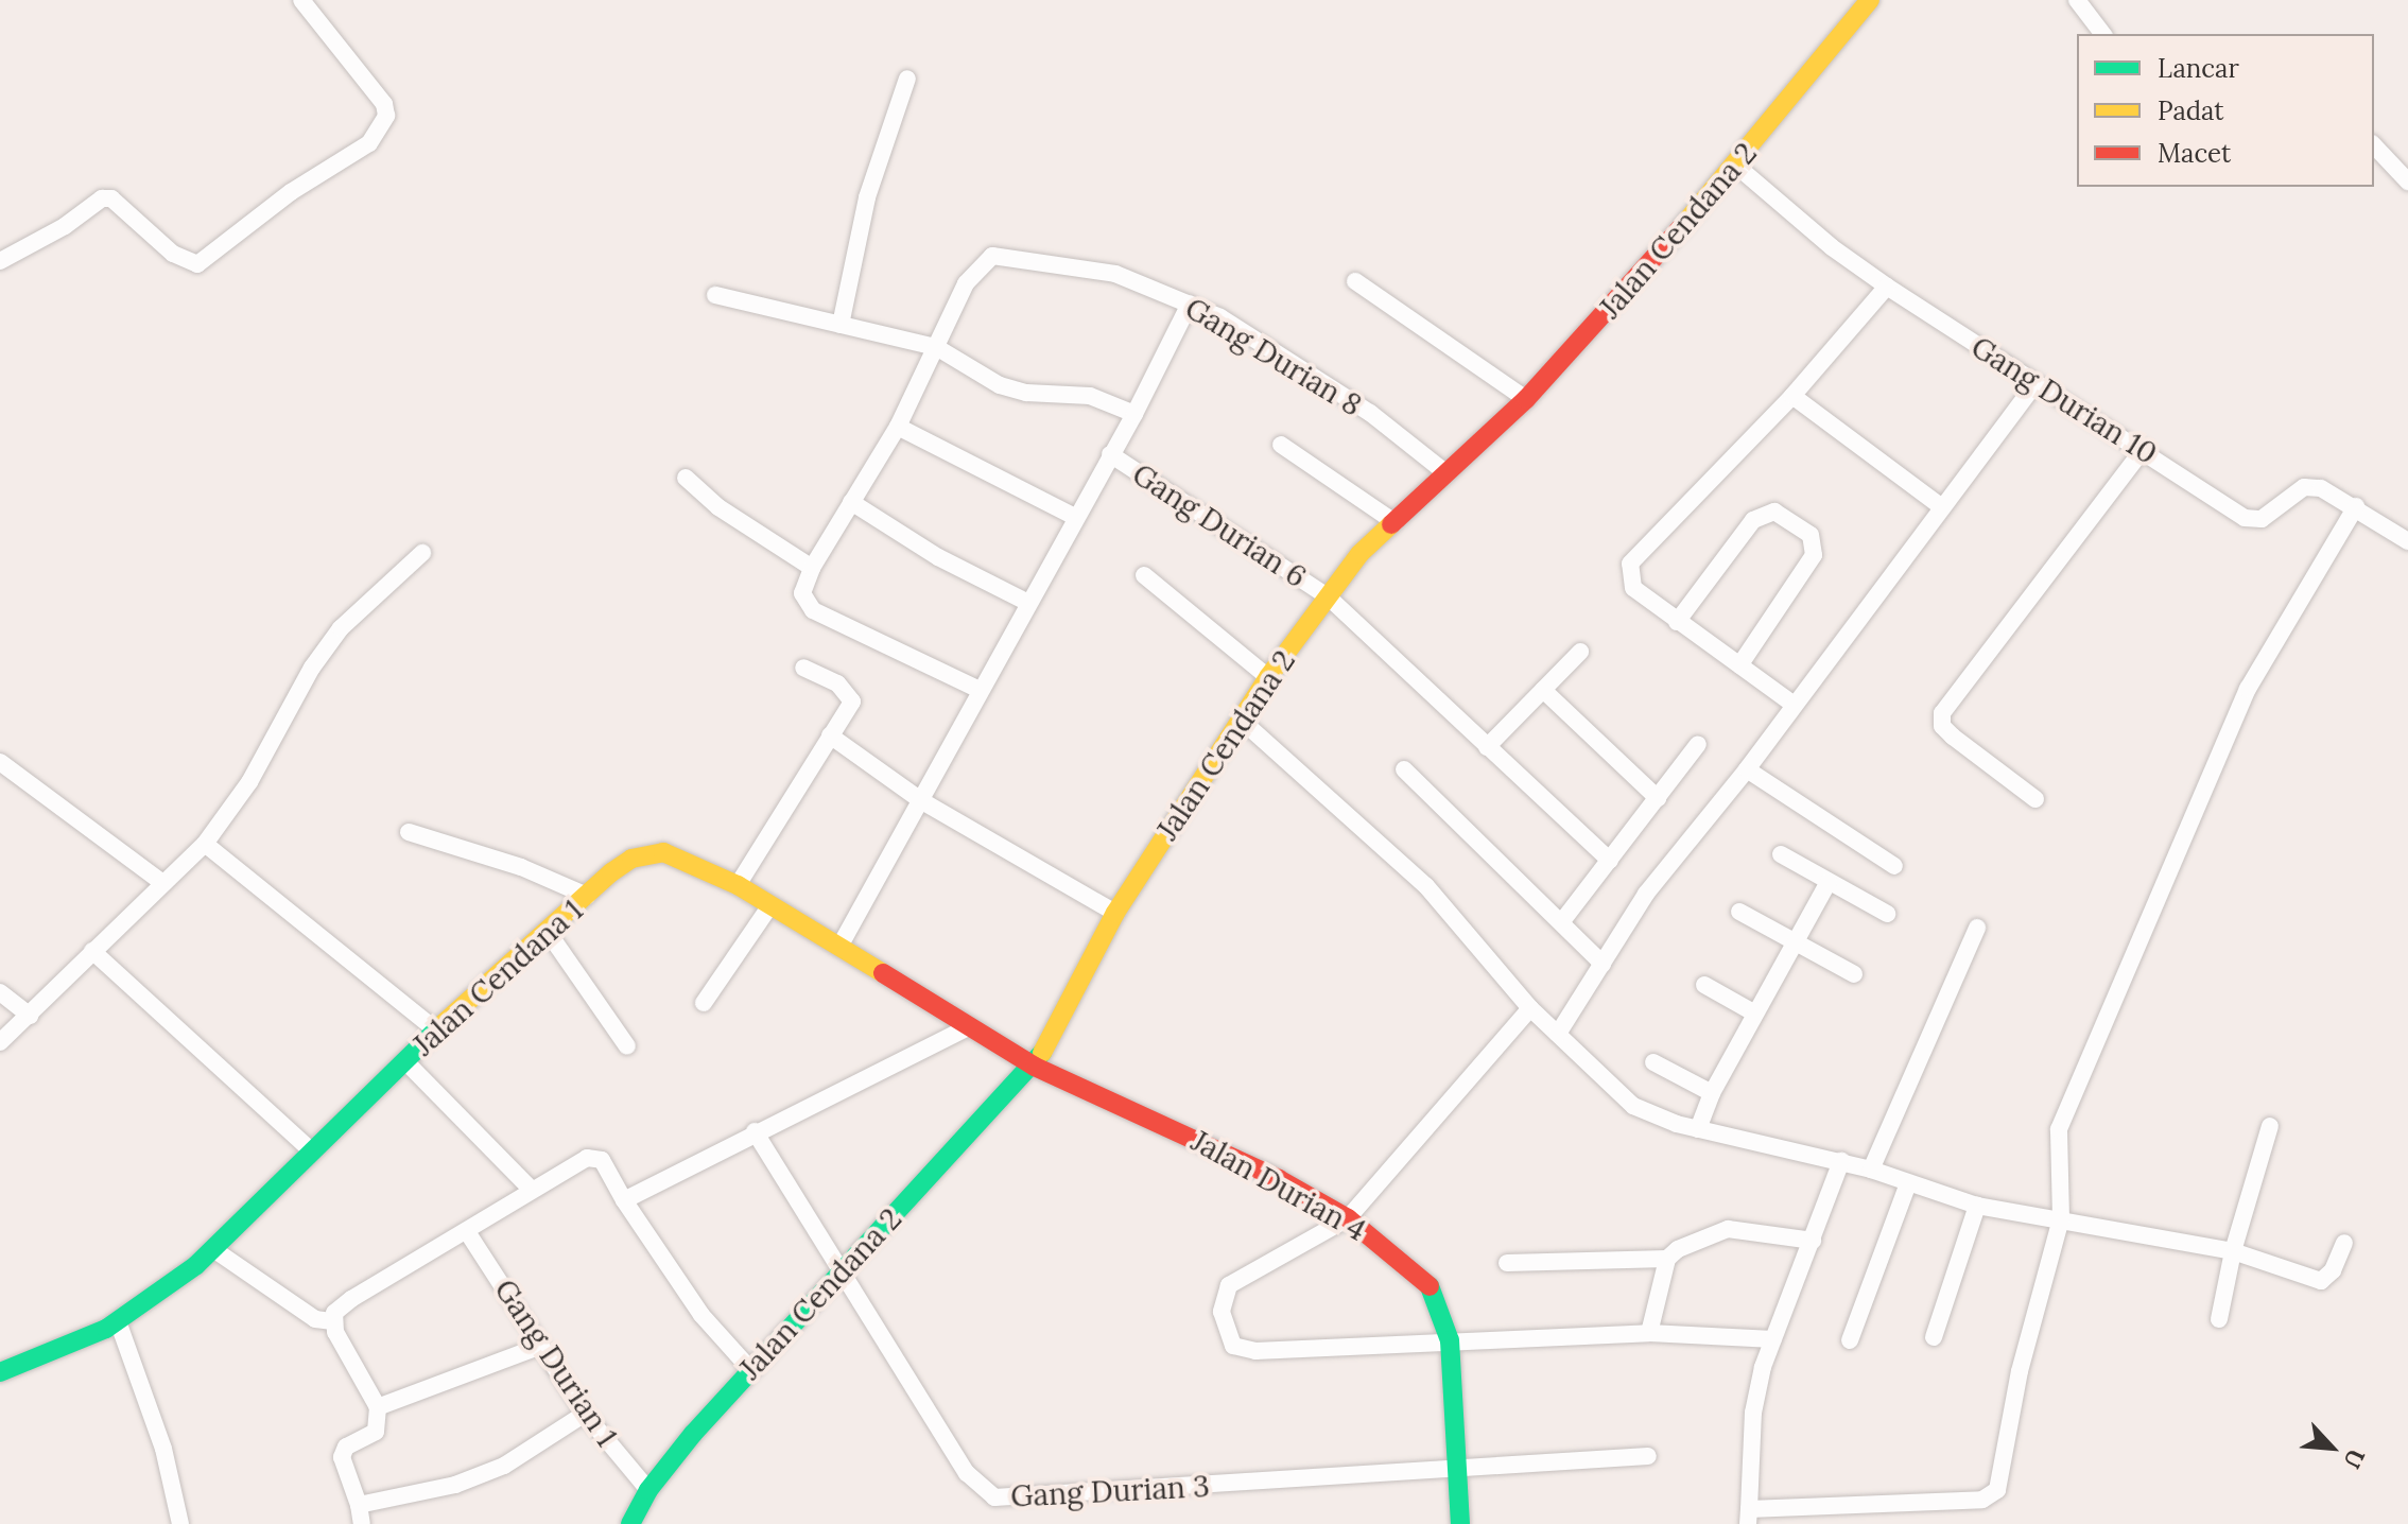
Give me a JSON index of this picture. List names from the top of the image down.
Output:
{
  "streets": {
    "street": [
      "Jalan Cendana 2",
      "Gang Durian 8",
      "Gang Durian 10",
      "Gang Durian 6",
      "Jalan Cendana 1",
      "Jalan Durian 4",
      "Gang Durian 1",
      "Gang Durian 3"
    ]
  },
  "crossings": [
    ["Jalan Cendana 2", "Gang Durian 8"],
    ["Jalan Cendana 2", "Gang Durian 10"],
    ["Jalan Cendana 2", "Gang Durian 6"],
    ["Jalan Cendana 2", "Jalan Cendana 1"],
    ["Jalan Cendana 2", "Jalan Durian 4"],
    ["Jalan Cendana 2", "Gang Durian 1"],
    ["Jalan Cendana 2", "Gang Durian 3"],
    ["Jalan Cendana 1", "Jalan Durian 4"],
    ["Jalan Durian 4", "Gang Durian 3"]
  ],
  "legend": ["Lancar", "Padat", "Macet"],
  "north": "bottom right"
}
